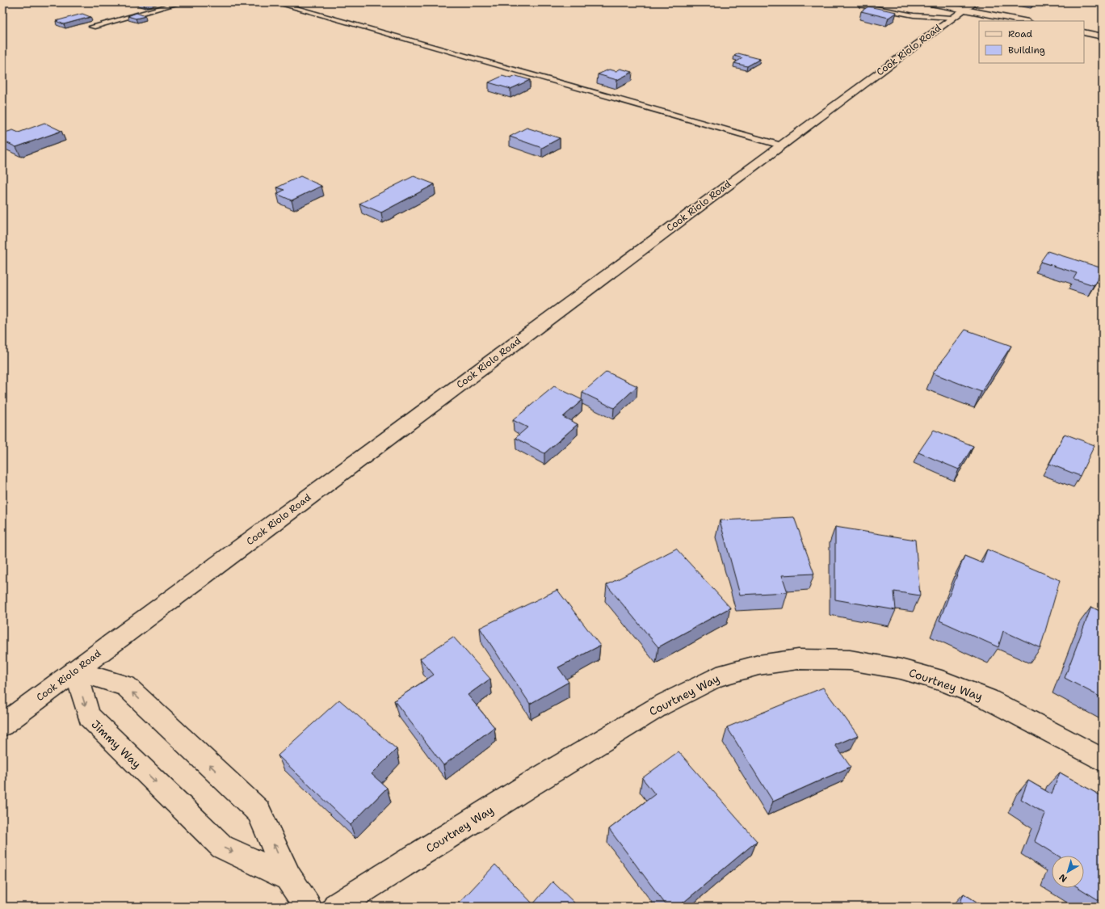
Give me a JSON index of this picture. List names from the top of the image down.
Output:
{
  "streets": {
    "street": ["Cook Riolo Road", "Courtney Way", "Jimmy Way"]
  },
  "crossings": [
    ["Cook Riolo Road", "Jimmy Way"]
  ],
  "legend": ["Road", "Building"],
  "north": "bottom left"
}
